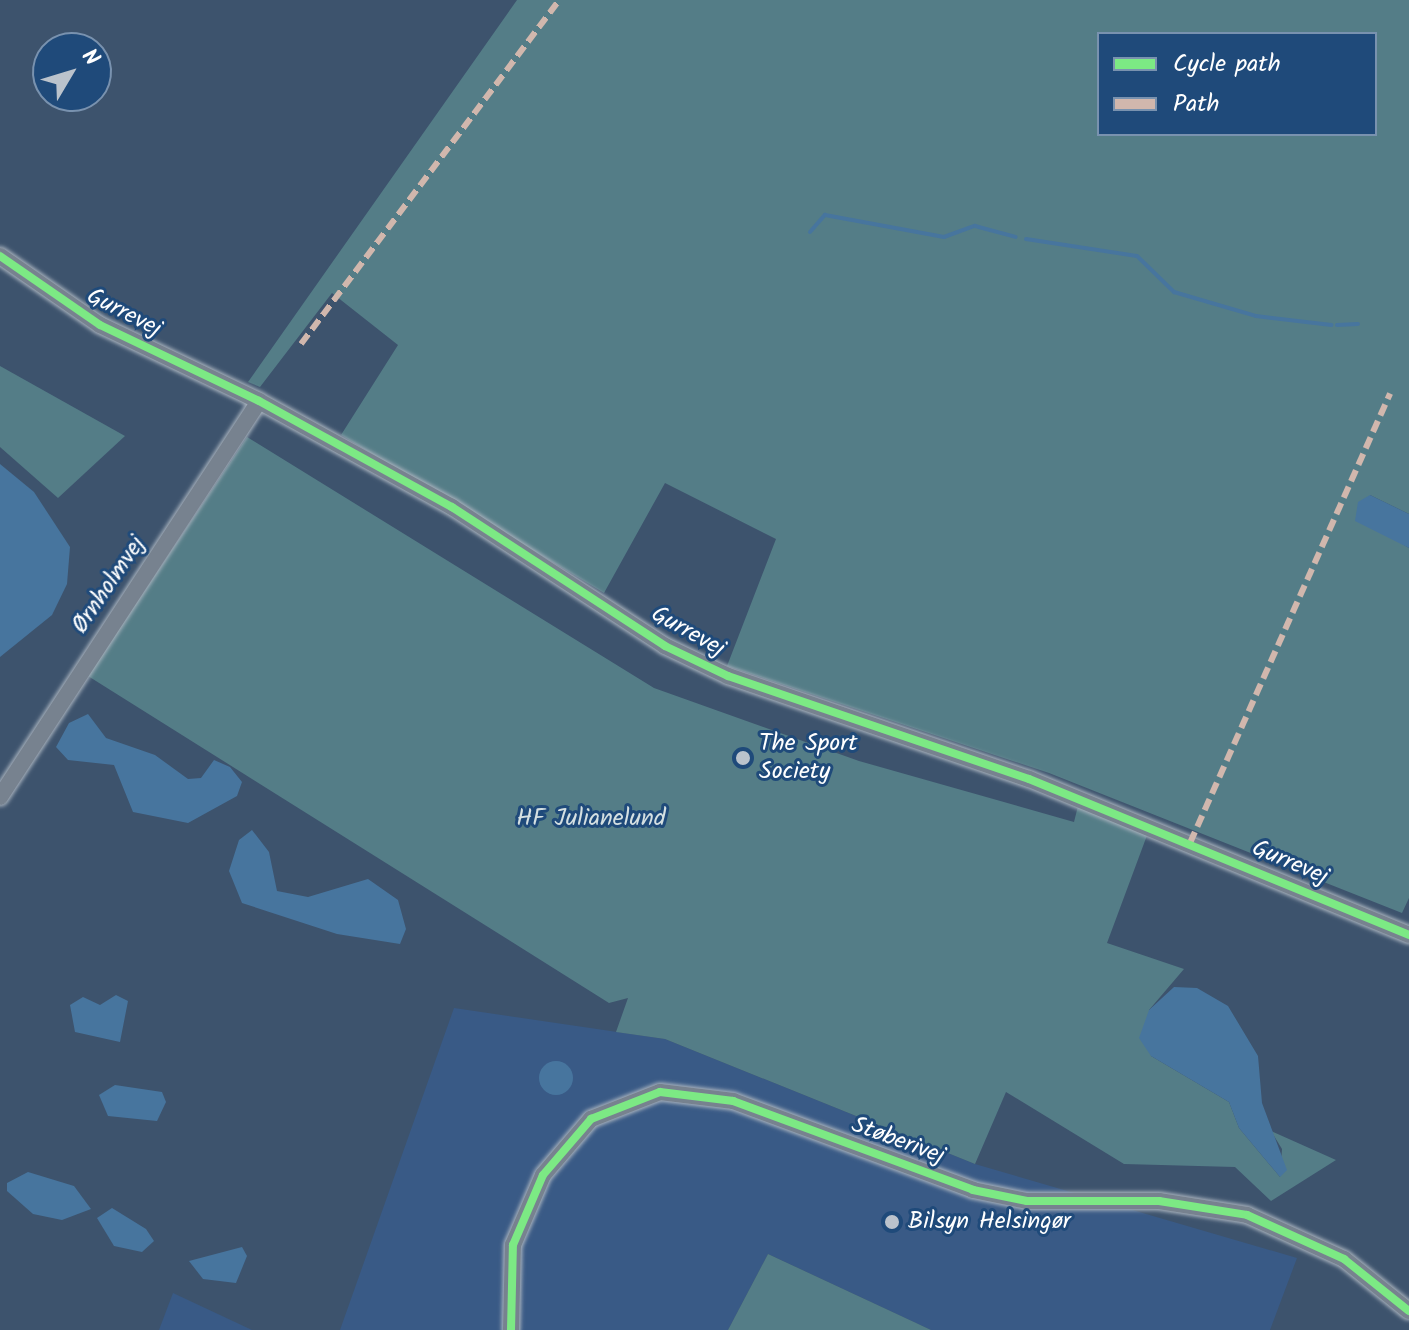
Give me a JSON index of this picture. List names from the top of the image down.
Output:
{
  "streets": {
    "street": ["Gurrevej", "Ørnholmvej", "Støberivej"]
  },
  "crossings": [
    ["Gurrevej", "Ørnholmvej"]
  ],
  "parks": ["HF Julianelund"],
  "places": ["The Sport Society", "Bilsyn Helsingør"],
  "legend": ["Cycle path", "Path"],
  "north": "top right"
}
